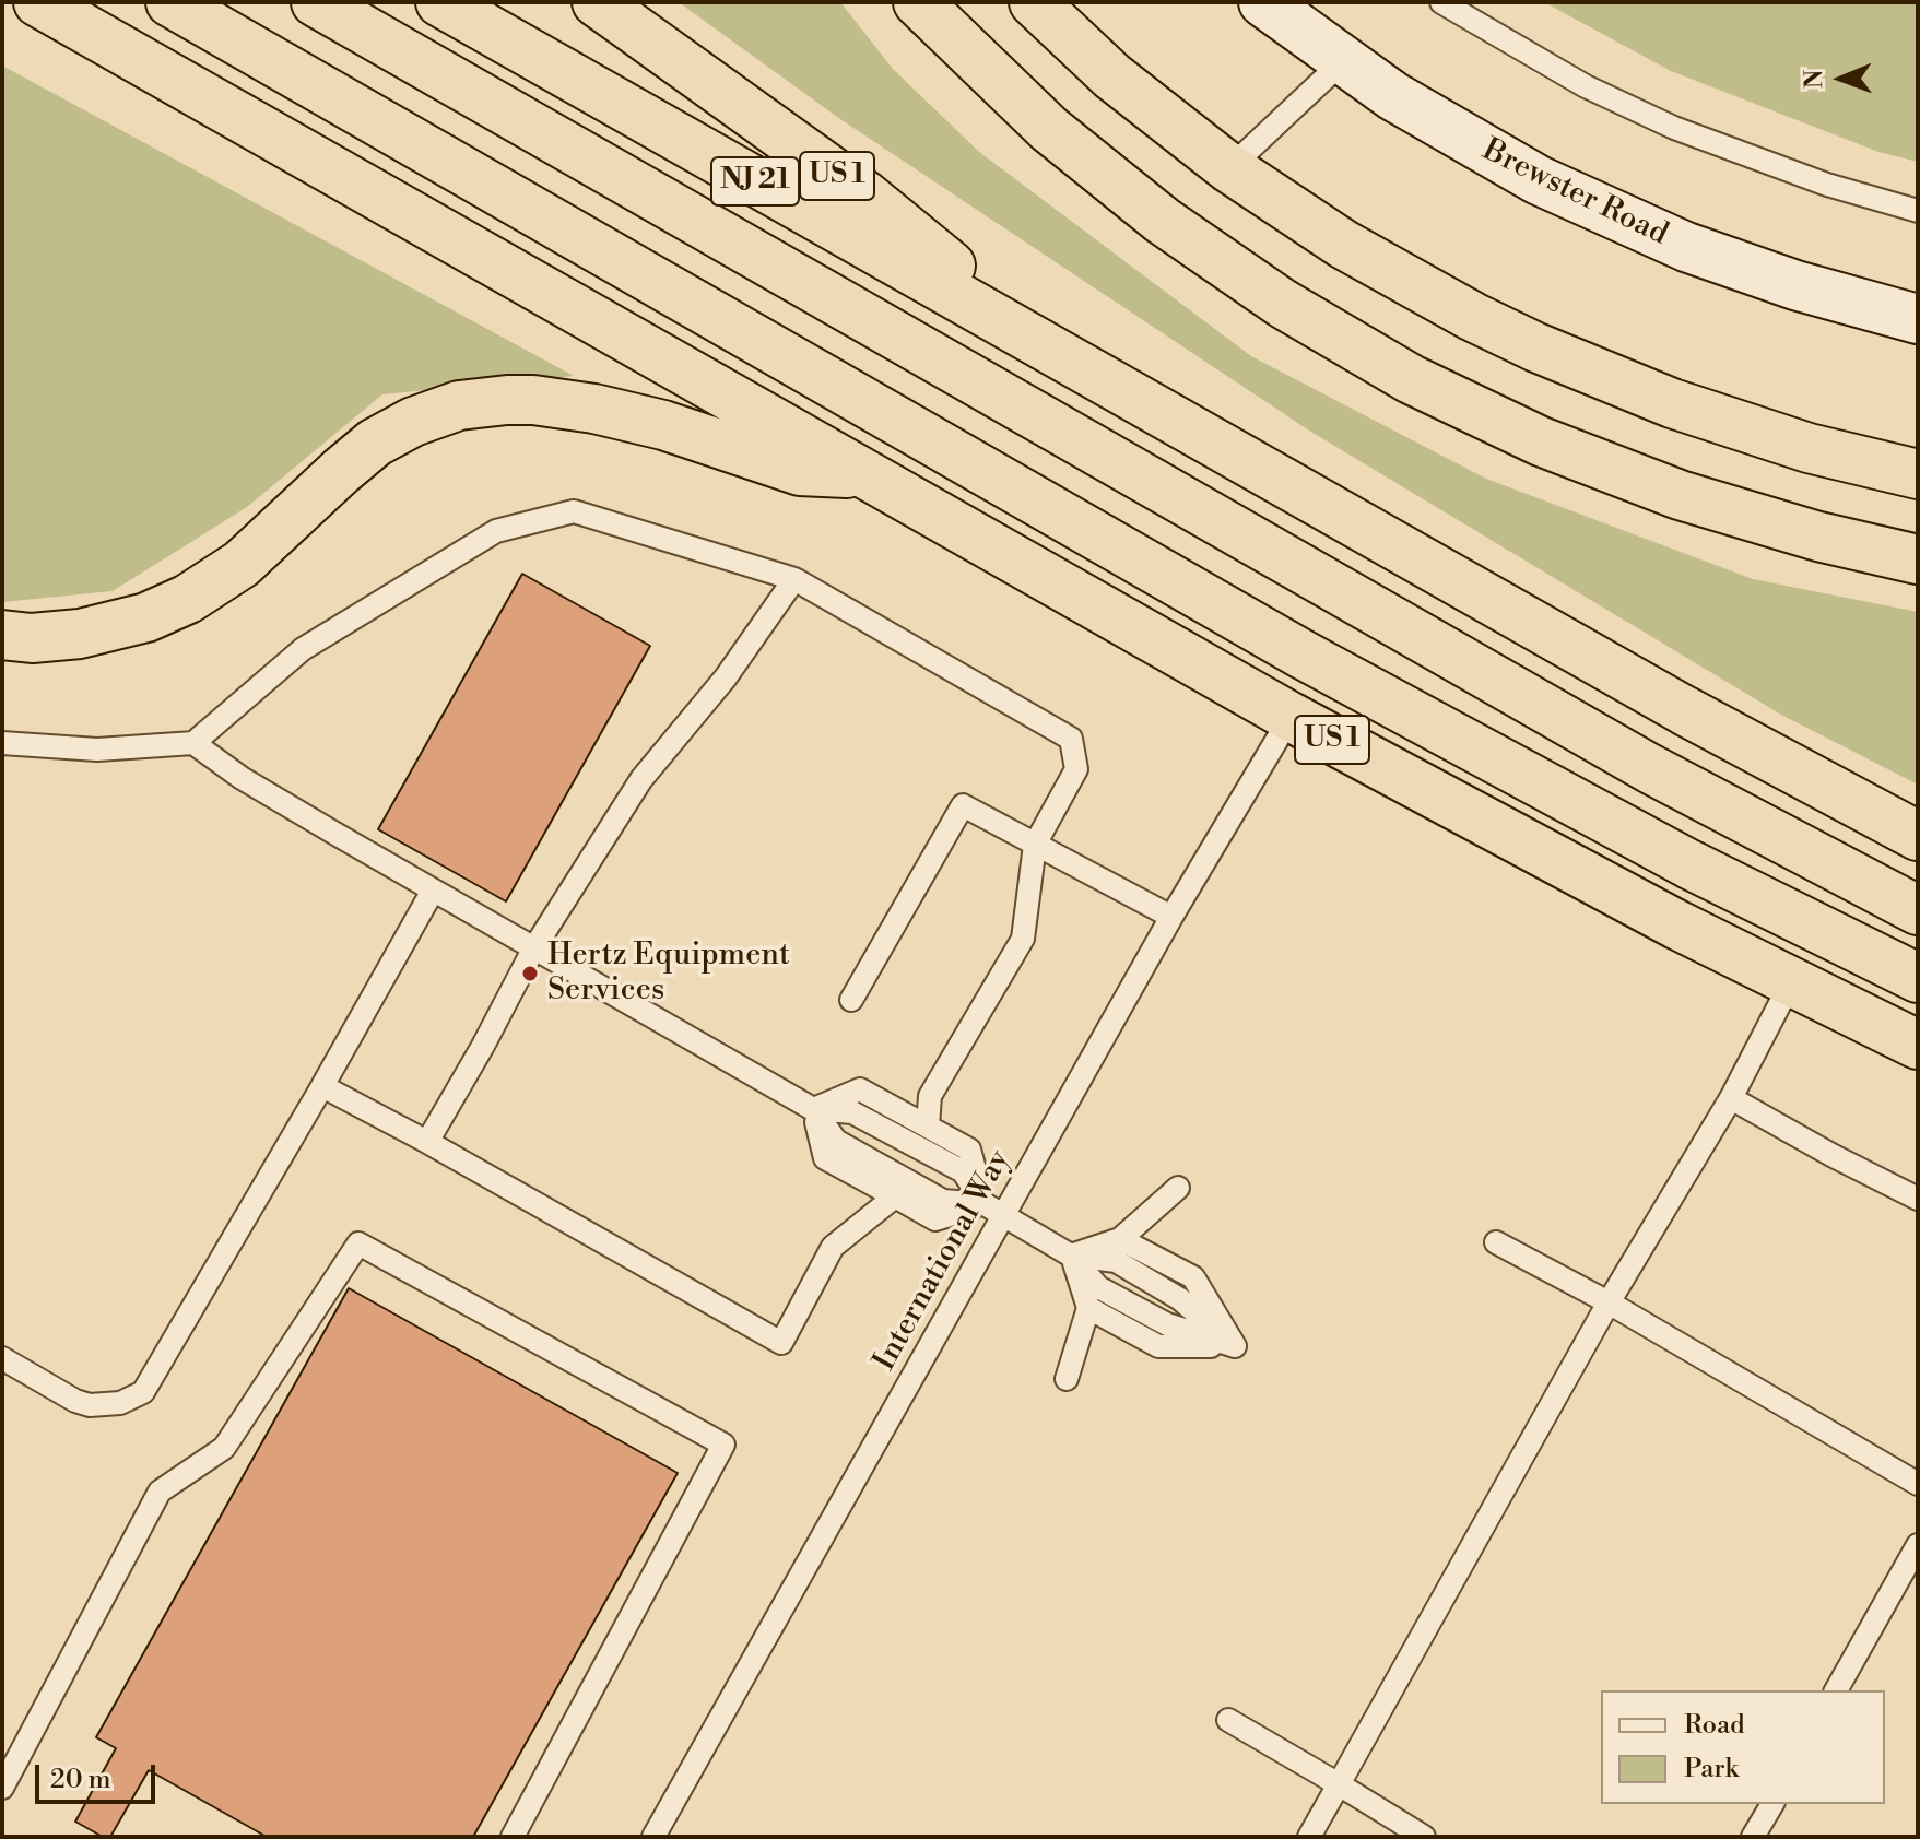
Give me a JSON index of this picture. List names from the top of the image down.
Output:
{
  "streets": {
    "highway": ["US 1", "NJ 21"],
    "street": ["Brewster Road"],
    "lane": ["International Way"]
  },
  "crossings": [
    ["US 1", "NJ 21"],
    ["US 1", "International Way"]
  ],
  "places": ["Hertz Equipment Services"],
  "legend": ["Road", "Park"],
  "scale_bar": "20 m",
  "north": "left"
}
